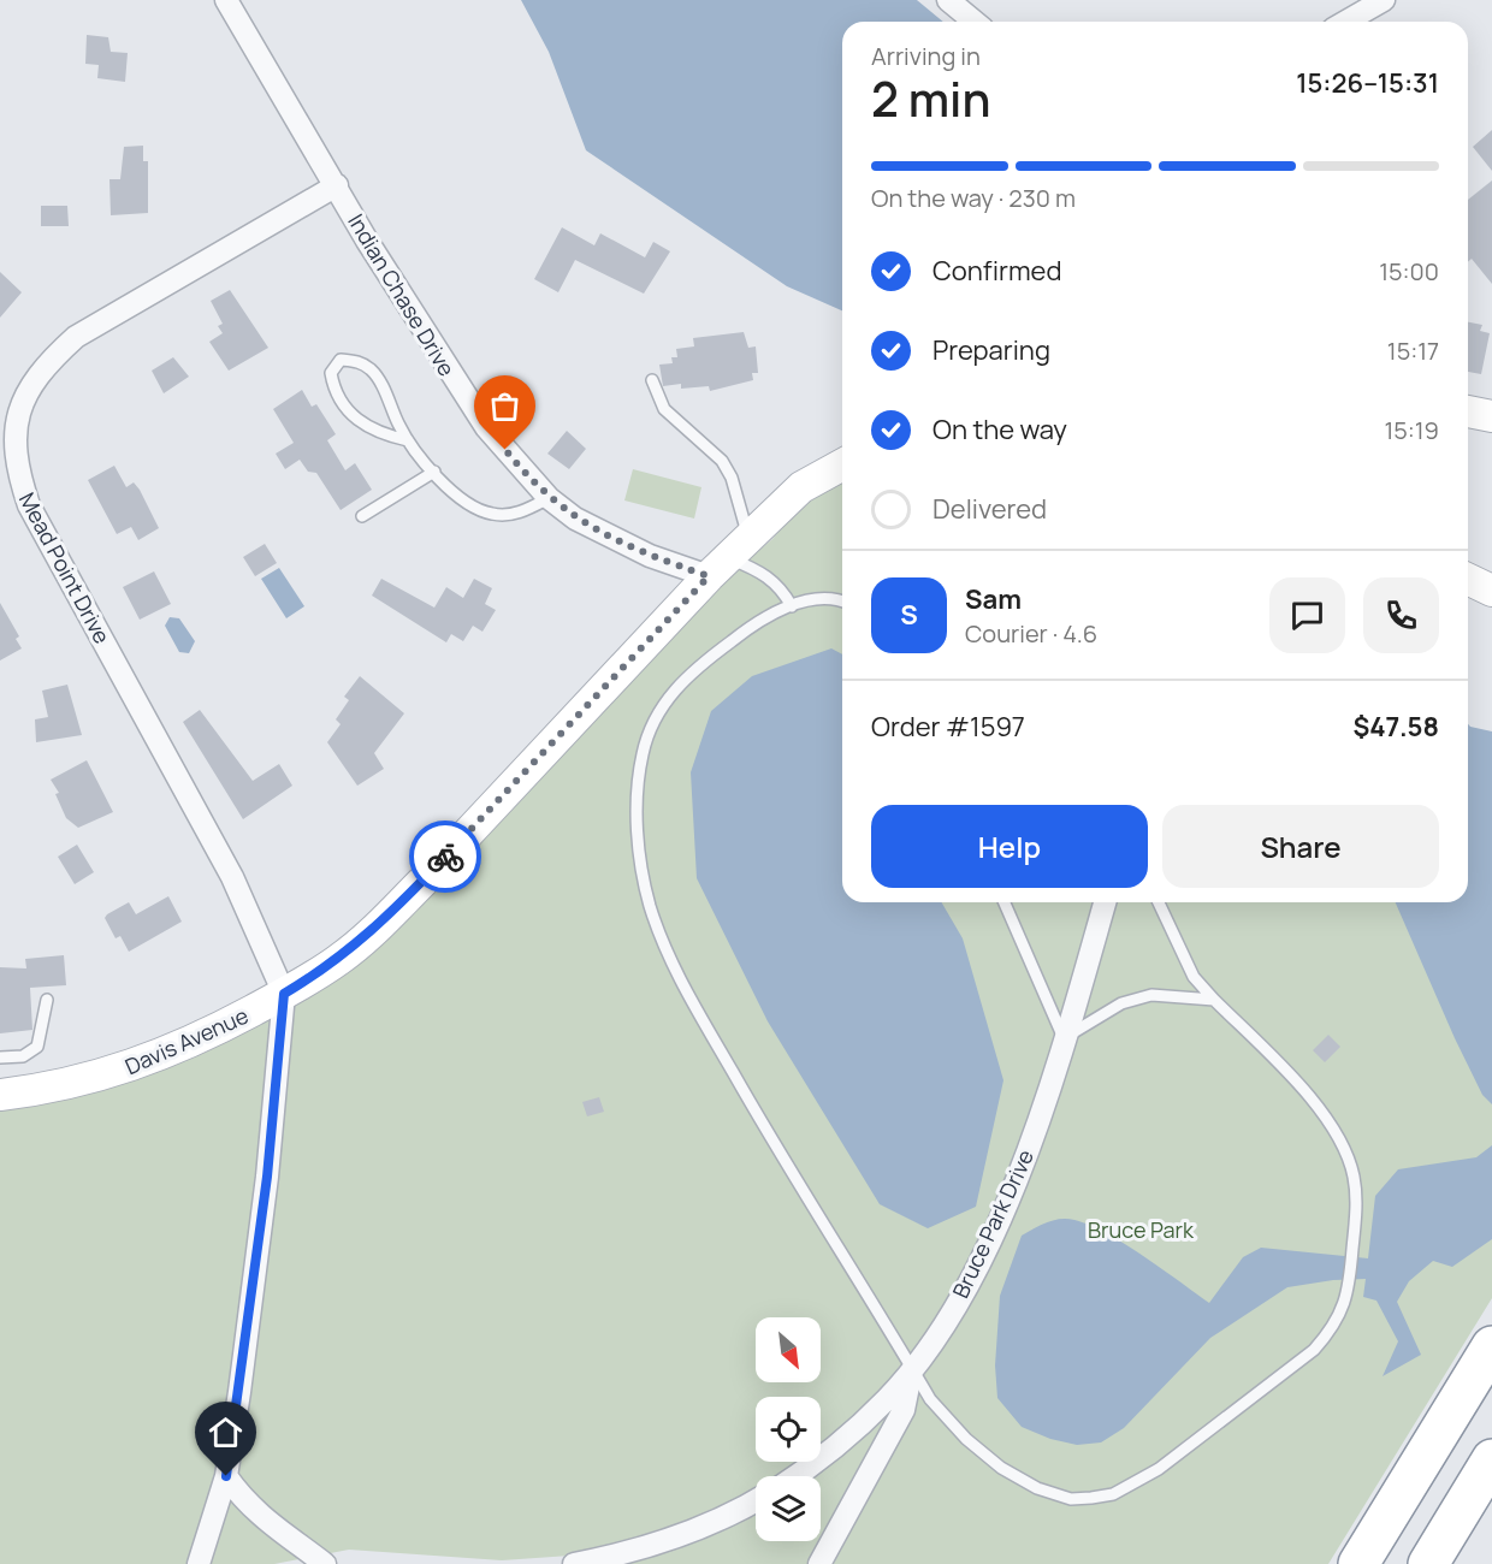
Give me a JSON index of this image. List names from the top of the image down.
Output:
{
  "streets": {
    "main road": ["Davis Avenue"],
    "street": ["Indian Chase Drive", "Mead Point Drive", "Bruce Park Drive"]
  },
  "crossings": [
    ["Indian Chase Drive", "Mead Point Drive"],
    ["Indian Chase Drive", "Davis Avenue"],
    ["Mead Point Drive", "Davis Avenue"]
  ],
  "parks": ["Bruce Park"],
  "north": "bottom right",
  "page": {
    "heading": ["2 min", "Arriving in", "15:26–15:31"],
    "panel": [
      "Sam",
      "Courier · 4.6",
      "Order #1597",
      "$47.58"
    ],
    "bar": "On the way · 230 m",
    "list": [
      ["Confirmed", "15:00"],
      ["Preparing", "15:17"],
      ["On the way", "15:19"],
      "Delivered"
    ],
    "round": "S",
    "buttons": ["Help", "Share"]
  }
}
